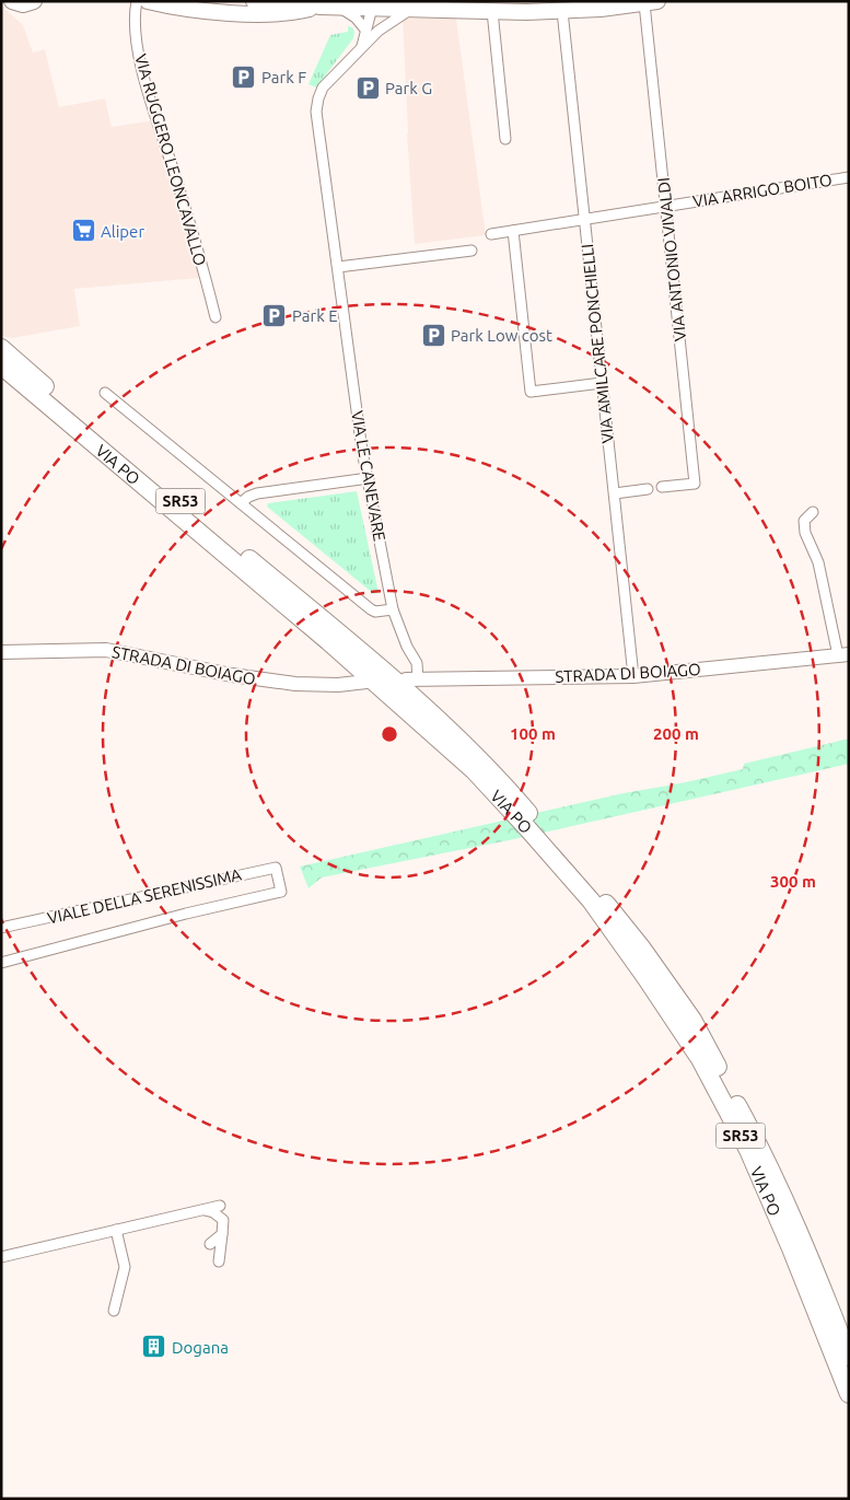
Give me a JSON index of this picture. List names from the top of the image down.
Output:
{
  "streets": {
    "highway": ["VIA PO", "SR53"],
    "street": [
      "VIA RUGGERO LEONCAVALLO",
      "VIA ARRIGO BOITO",
      "VIA ANTONIO VIVALDI",
      "VIA AMILCARE PONCHIELLI",
      "VIA LE CANEVARE",
      "STRADA DI BOIAGO",
      "VIALE DELLA SERENISSIMA"
    ]
  },
  "crossings": [
    ["VIA ARRIGO BOITO", "VIA ANTONIO VIVALDI"],
    ["VIA ARRIGO BOITO", "VIA AMILCARE PONCHIELLI"],
    ["VIA AMILCARE PONCHIELLI", "STRADA DI BOIAGO"],
    ["VIA LE CANEVARE", "STRADA DI BOIAGO"]
  ],
  "places": {
    "parking": [
      "Park F",
      "Park G",
      "Park E",
      "Park Low cost"
    ],
    "supermarket": ["Aliper"],
    "building": ["Dogana"]
  },
  "rings": ["100 m", "200 m", "300 m"]
}
